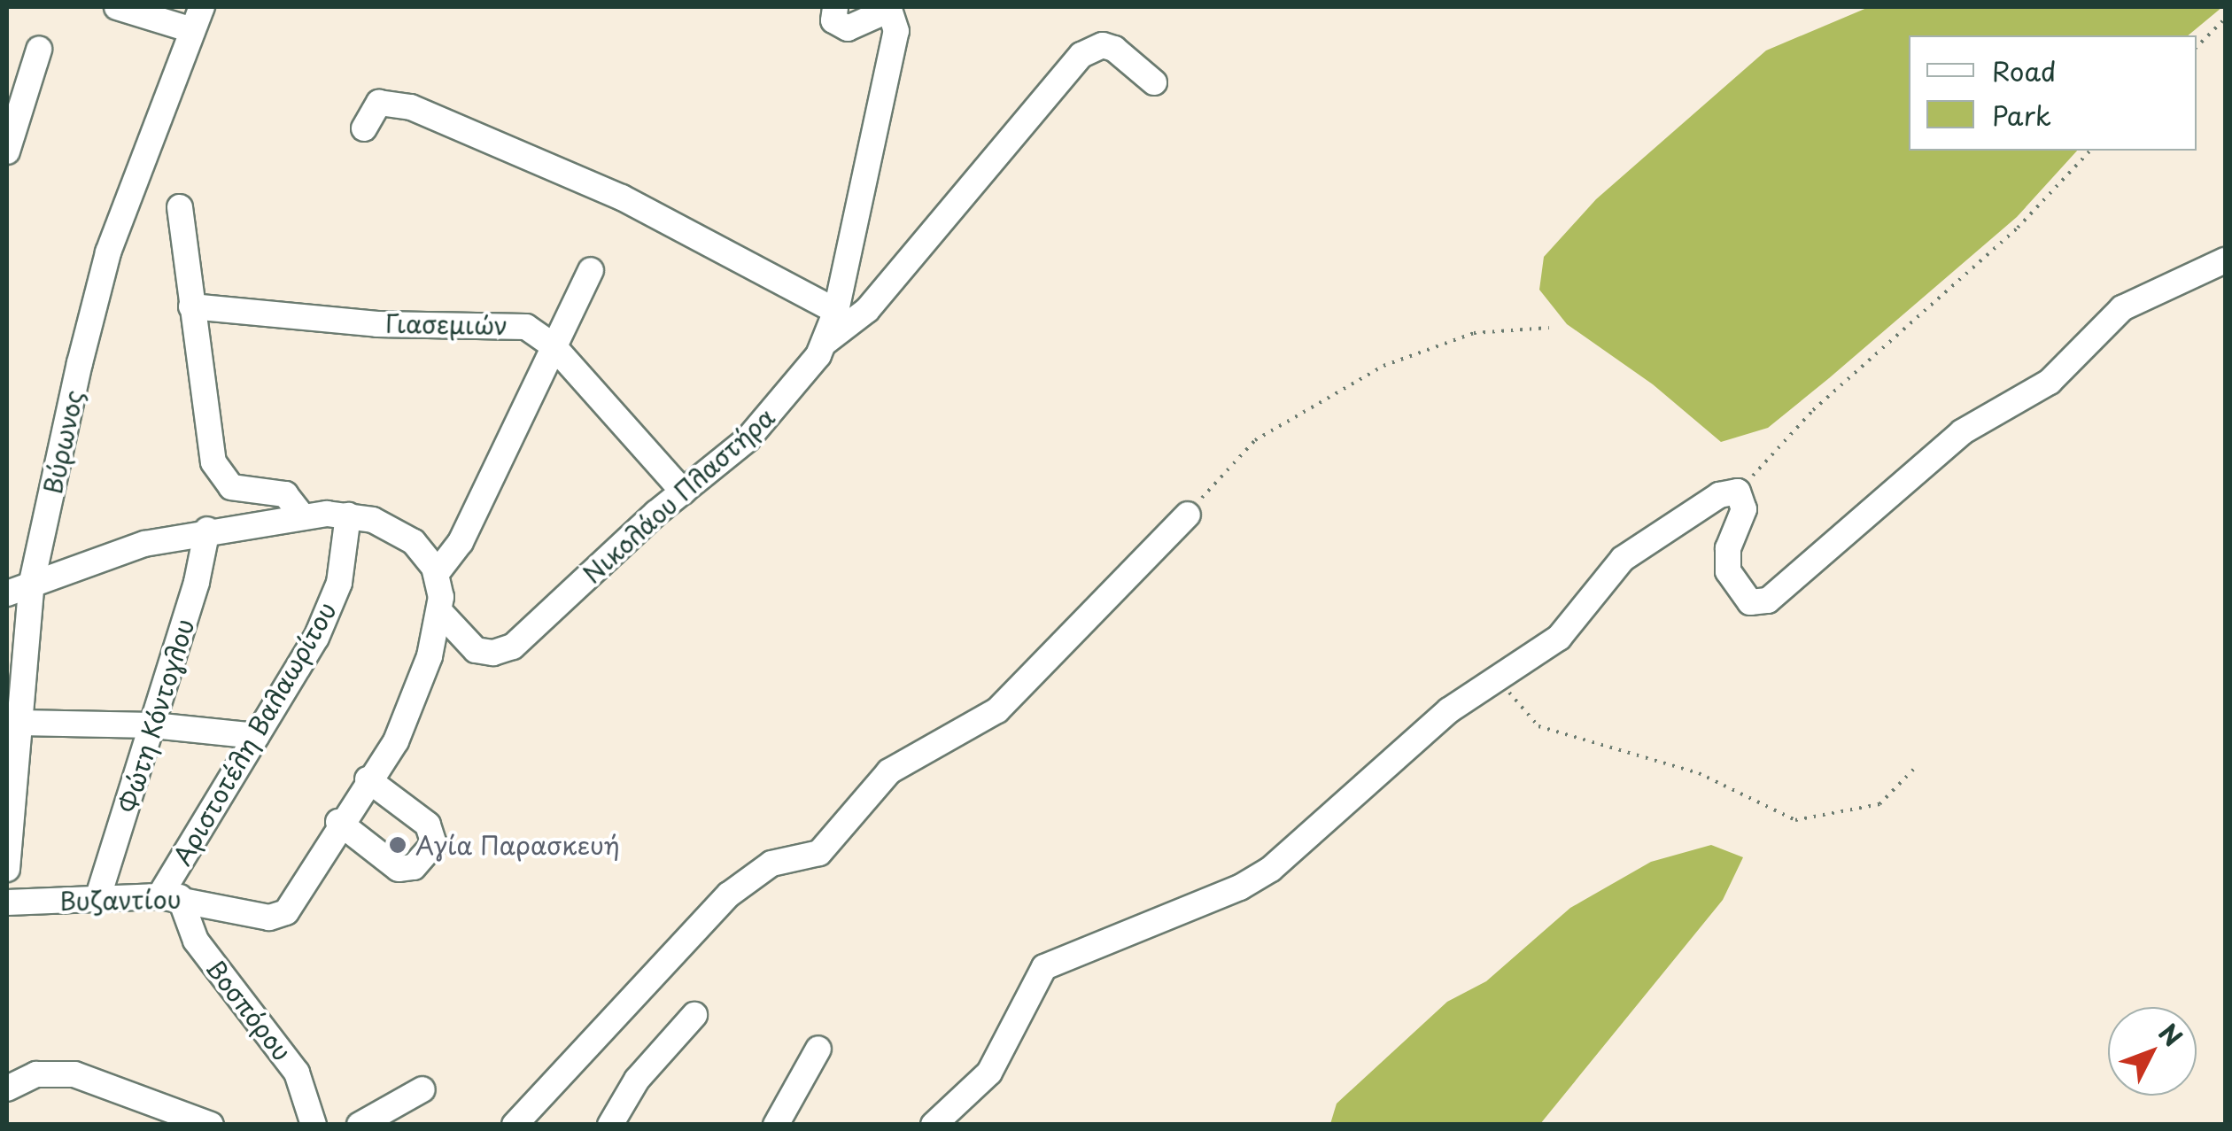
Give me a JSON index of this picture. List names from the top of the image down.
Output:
{
  "streets": {
    "street": [
      "Γιασεμιών",
      "Βύρωνος",
      "Νικολάου Πλαστήρα",
      "Φώτη Κόντογλου",
      "Αριστοτέλη Βαλαωρίτου",
      "Βυζαντίου",
      "Βοσπόρου"
    ]
  },
  "crossings": [
    ["Γιασεμιών", "Νικολάου Πλαστήρα"],
    ["Φώτη Κόντογλου", "Βυζαντίου"],
    ["Αριστοτέλη Βαλαωρίτου", "Βυζαντίου"],
    ["Αριστοτέλη Βαλαωρίτου", "Βοσπόρου"],
    ["Βυζαντίου", "Βοσπόρου"]
  ],
  "places": ["Αγία Παρασκευή"],
  "legend": ["Road", "Park"],
  "north": "top right"
}
